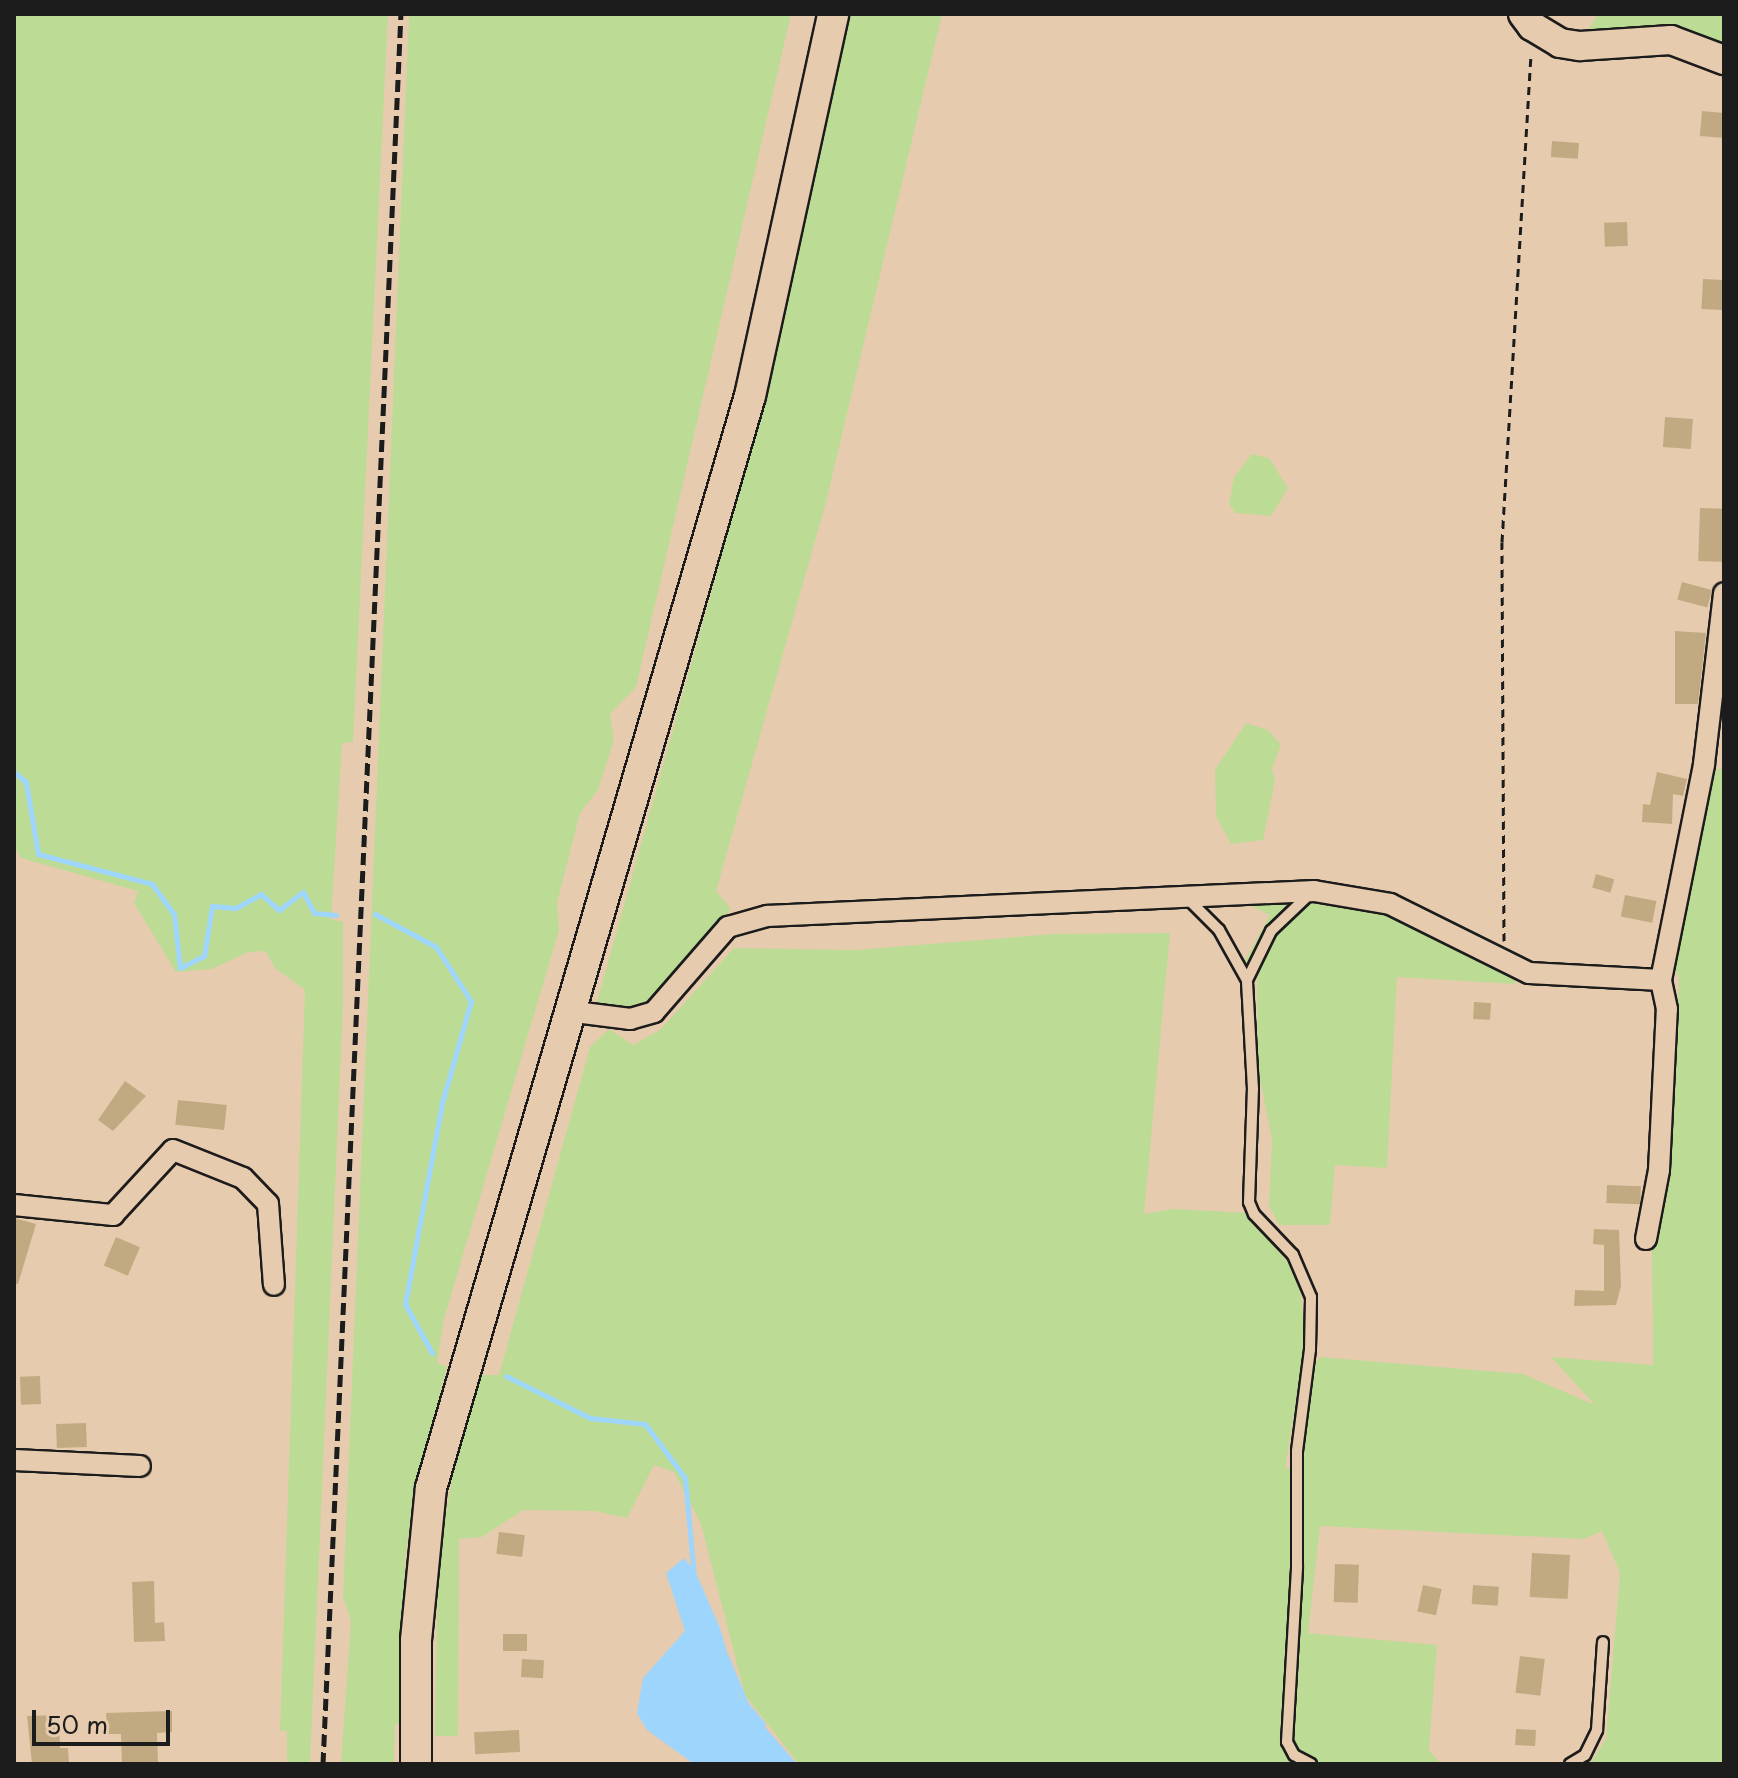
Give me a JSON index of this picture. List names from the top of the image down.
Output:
{
  "scale_bar": "50 m"
}
